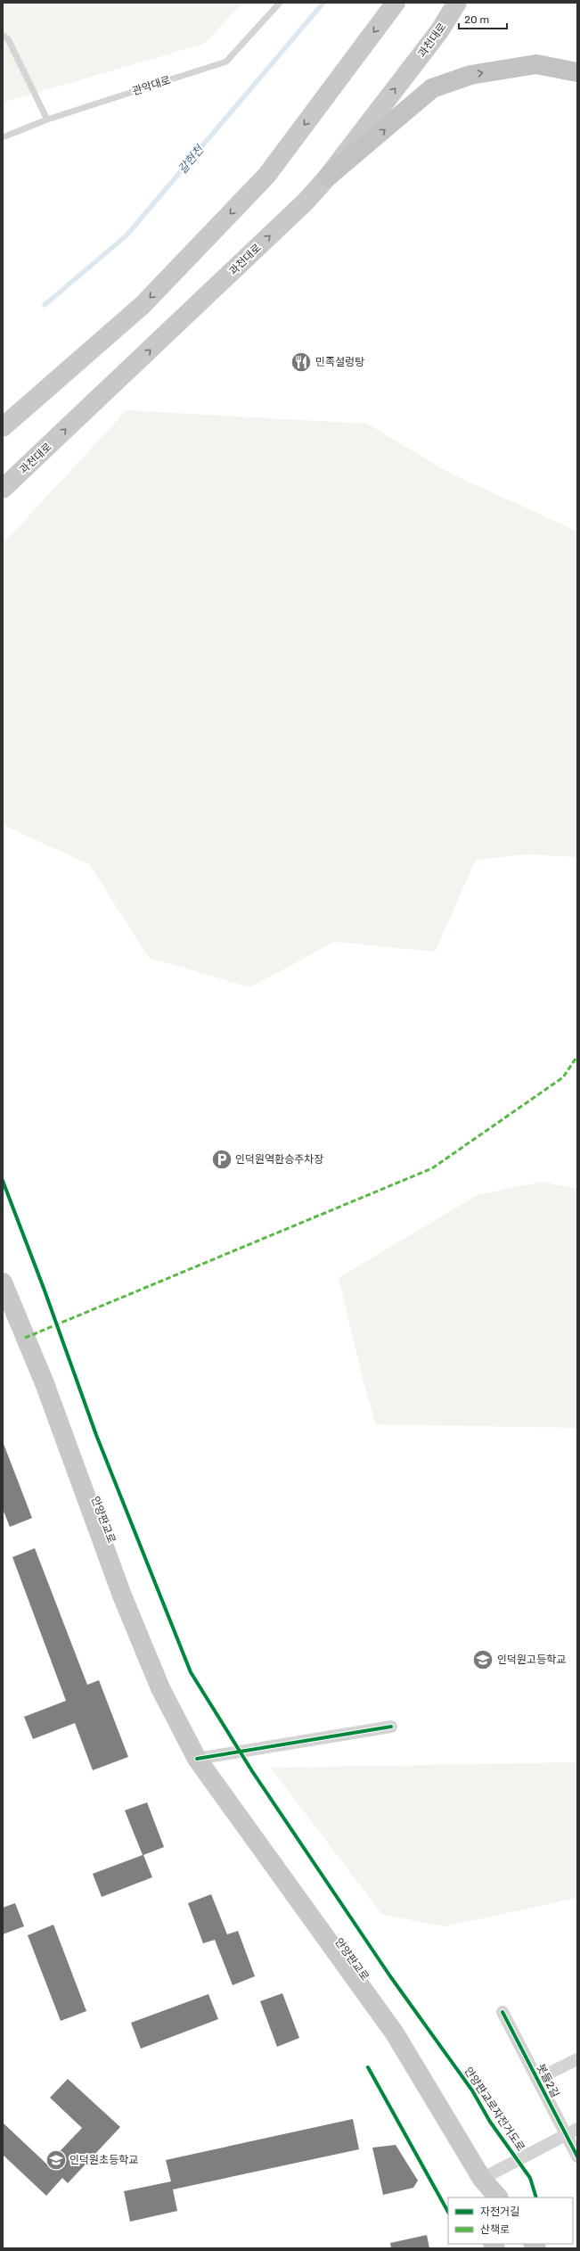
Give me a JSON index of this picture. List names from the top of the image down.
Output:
{
  "streets": {
    "main road": ["과천대로", "안양판교로"],
    "street": ["봇들2길"],
    "lane": ["관악대로"],
    "cycle path": ["안양판교로자전거도로"]
  },
  "water": ["갈현천"],
  "places": {
    "restaurant": ["민족설렁탕"],
    "parking": ["인덕원역환승주차장"],
    "school or university": ["인덕원고등학교", "인덕원초등학교"]
  },
  "legend": ["자전거길", "산책로"],
  "scale_bar": "20 m"
}
